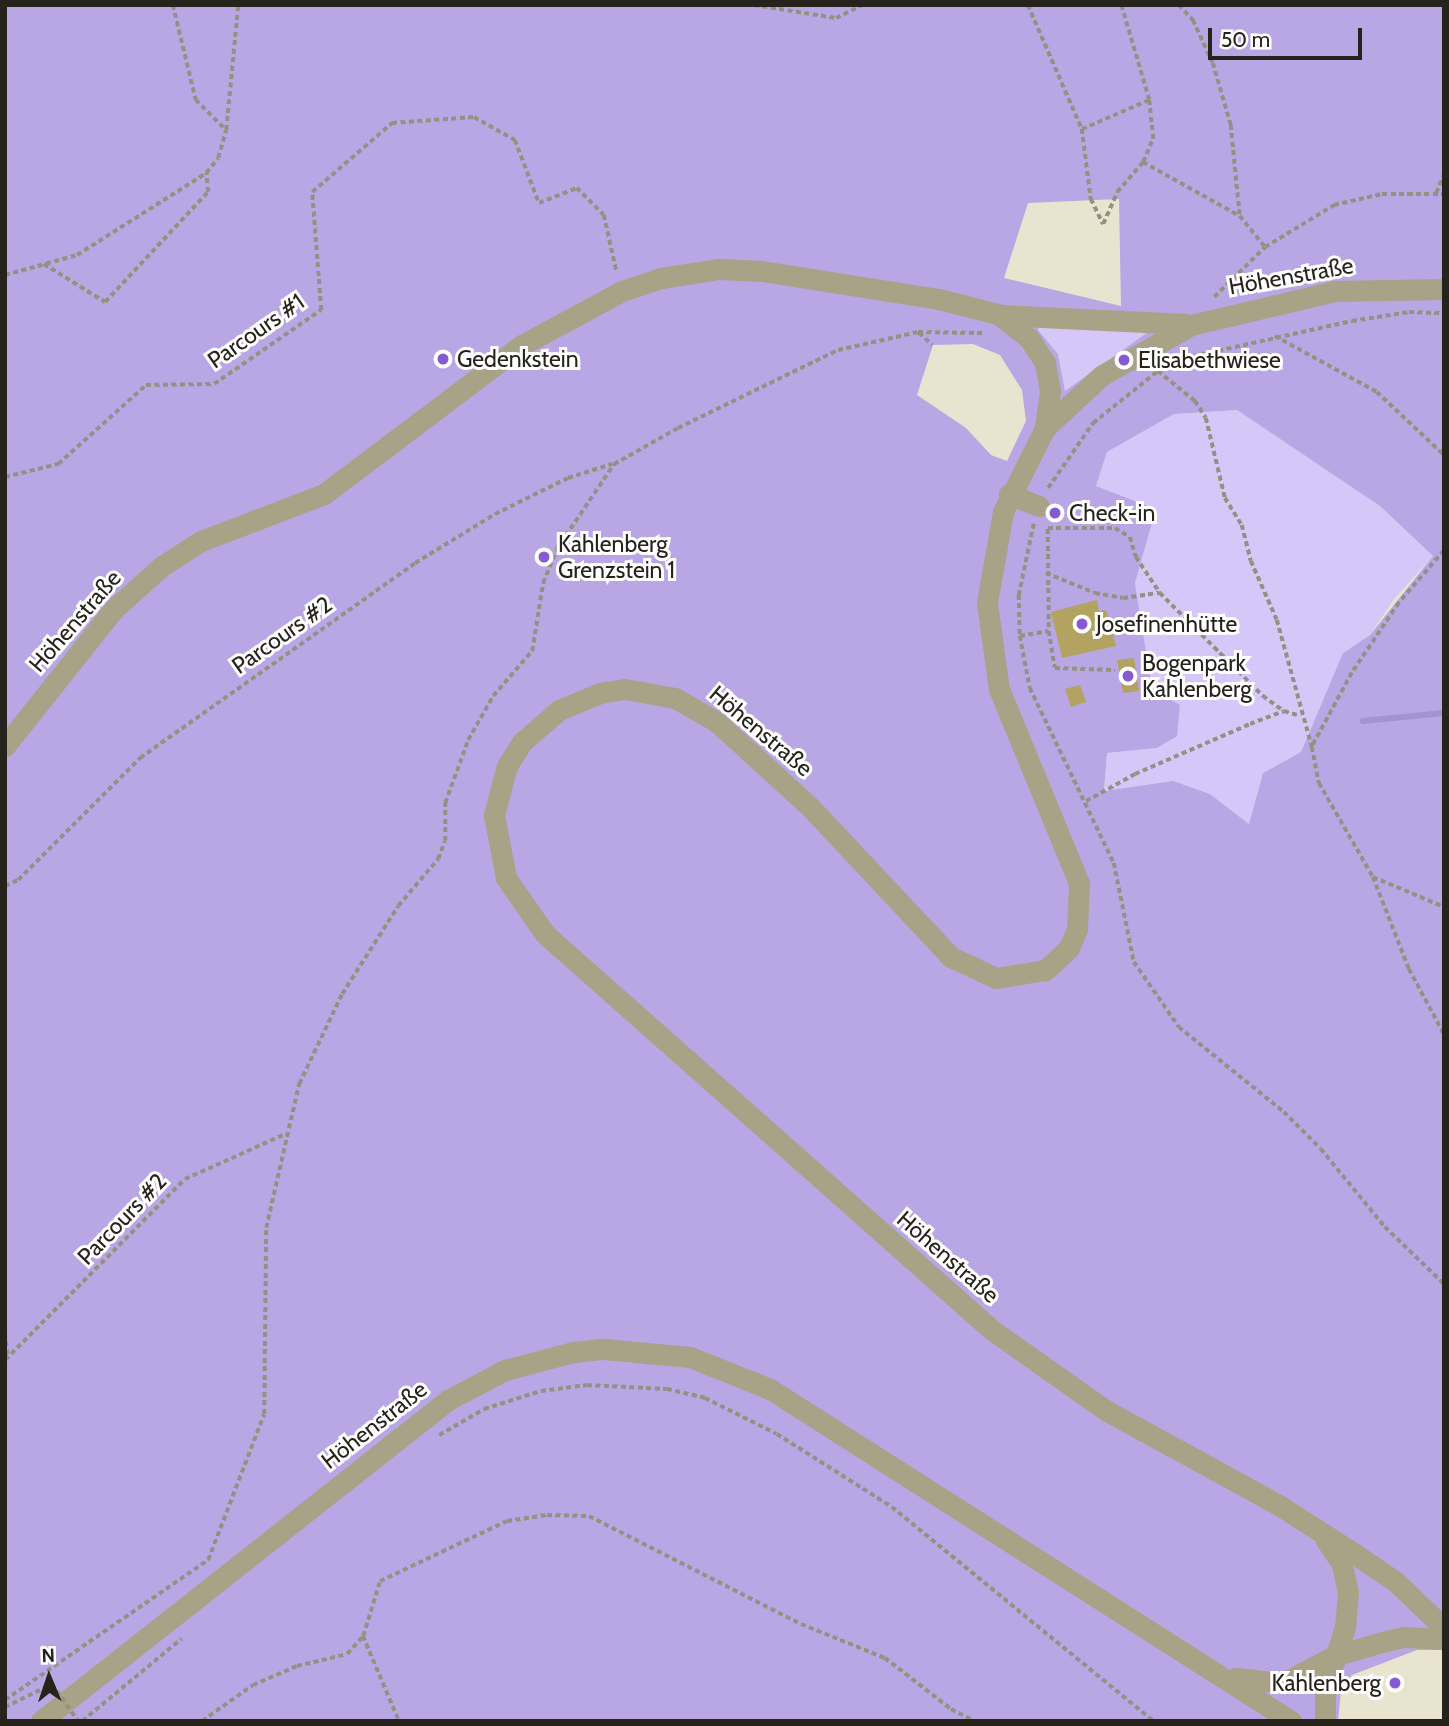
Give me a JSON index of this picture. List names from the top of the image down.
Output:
{
  "streets": {
    "street": ["Höhenstraße"],
    "path": ["Parcours #1", "Parcours #2"]
  },
  "crossings": [
    ["Höhenstraße", "Parcours #1"]
  ],
  "places": [
    "Gedenkstein",
    "Elisabethwiese",
    "Check-in",
    "Kahlenberg Grenzstein 1",
    "Josefinenhütte",
    "Bogenpark Kahlenberg",
    "Kahlenberg"
  ],
  "scale_bar": "50 m",
  "north": "top"
}
